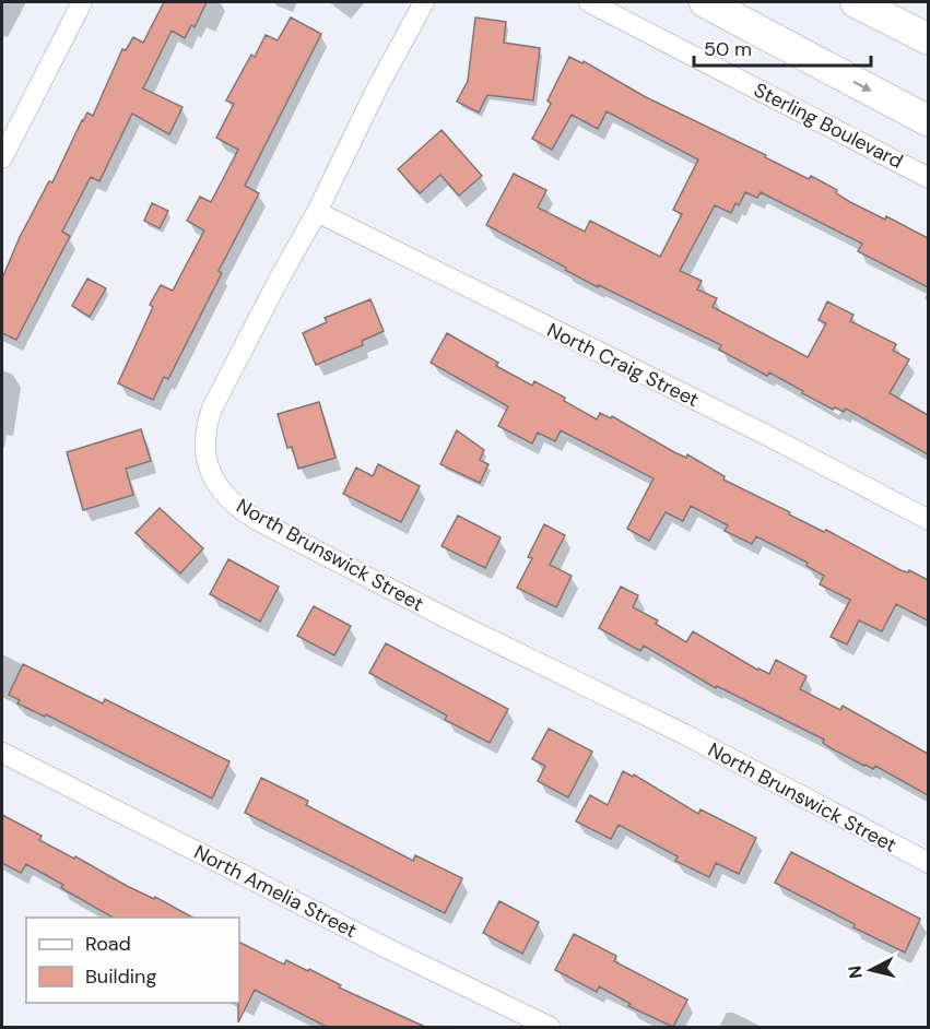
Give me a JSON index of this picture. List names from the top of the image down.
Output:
{
  "streets": {
    "street": [
      "Sterling Boulevard",
      "North Craig Street",
      "North Brunswick Street",
      "North Amelia Street"
    ]
  },
  "crossings": [
    ["North Craig Street", "North Brunswick Street"]
  ],
  "legend": ["Road", "Building"],
  "scale_bar": "50 m",
  "north": "left"
}
